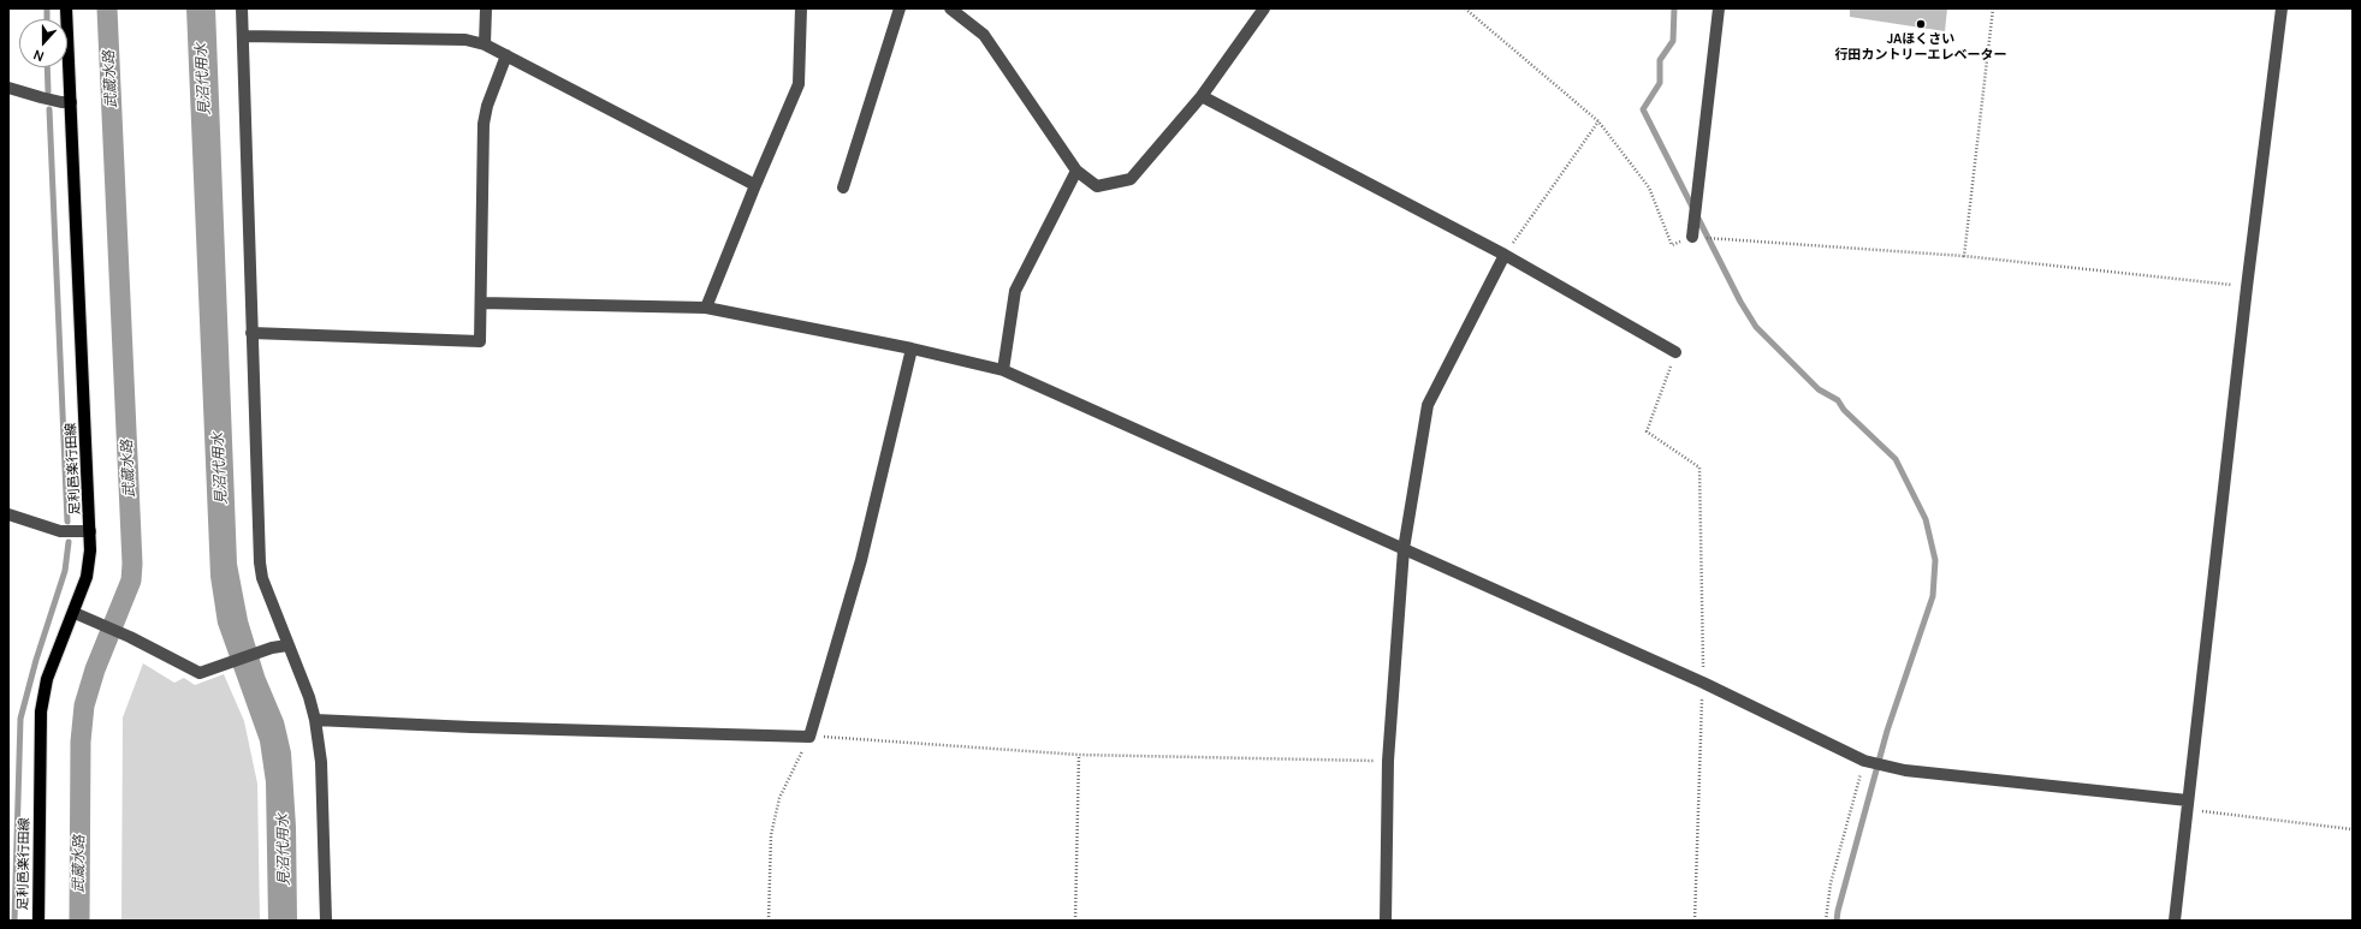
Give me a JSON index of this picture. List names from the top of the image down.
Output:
{
  "streets": {
    "main road": ["足利邑楽行田線"]
  },
  "water": ["武蔵水路", "見沼代用水"],
  "places": ["JAほくさい 行田カントリーエレベーター"],
  "north": "bottom"
}
